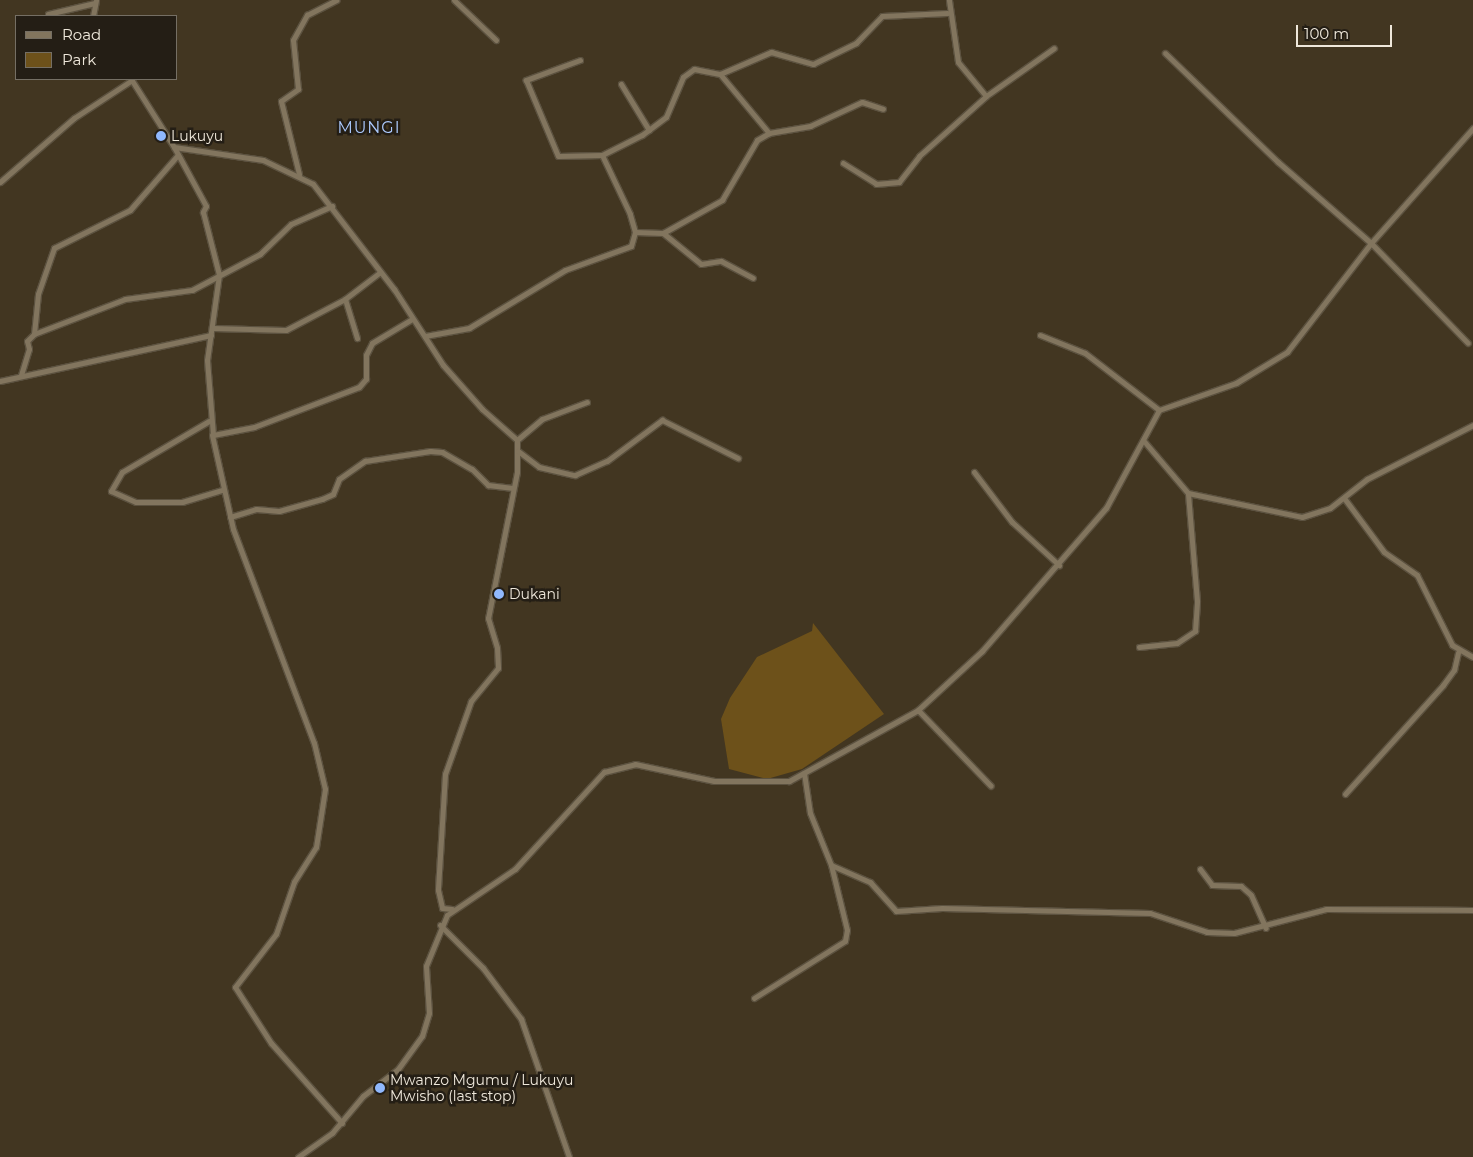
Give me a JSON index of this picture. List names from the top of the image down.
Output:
{
  "districts": ["MUNGI"],
  "places": ["Lukuyu", "Dukani", "Mwanzo Mgumu / Lukuyu Mwisho (last stop)"],
  "legend": ["Road", "Park"],
  "scale_bar": "100 m"
}
